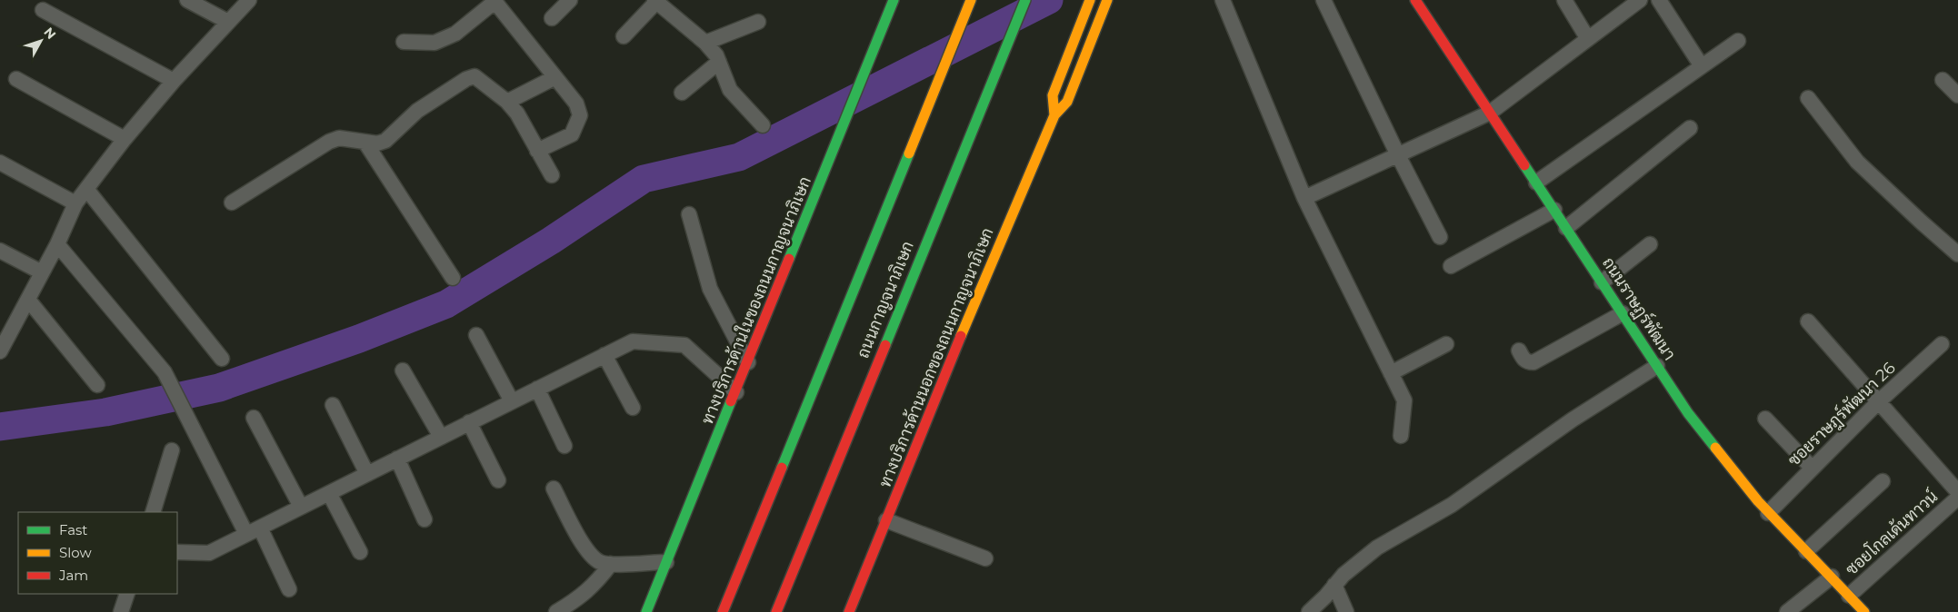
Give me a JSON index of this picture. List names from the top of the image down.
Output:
{
  "streets": {
    "main road": [
      "ถนนกาญจนาภิเษก",
      "ทางบริการด้านในของถนนกาญจนาภิเษก",
      "ถนนราษฏร์พัฒนา",
      "ทางบริการด้านนอกของถนนกาญจนาภิเษก"
    ],
    "street": ["ซอยราษฎร์พัฒนา 26", "ซอยโกลเด้นทาวน์"]
  },
  "crossings": [
    ["ถนนราษฏร์พัฒนา", "ซอยราษฎร์พัฒนา 26"],
    ["ถนนราษฏร์พัฒนา", "ซอยโกลเด้นทาวน์"]
  ],
  "legend": ["Fast", "Slow", "Jam"],
  "north": "top right"
}
